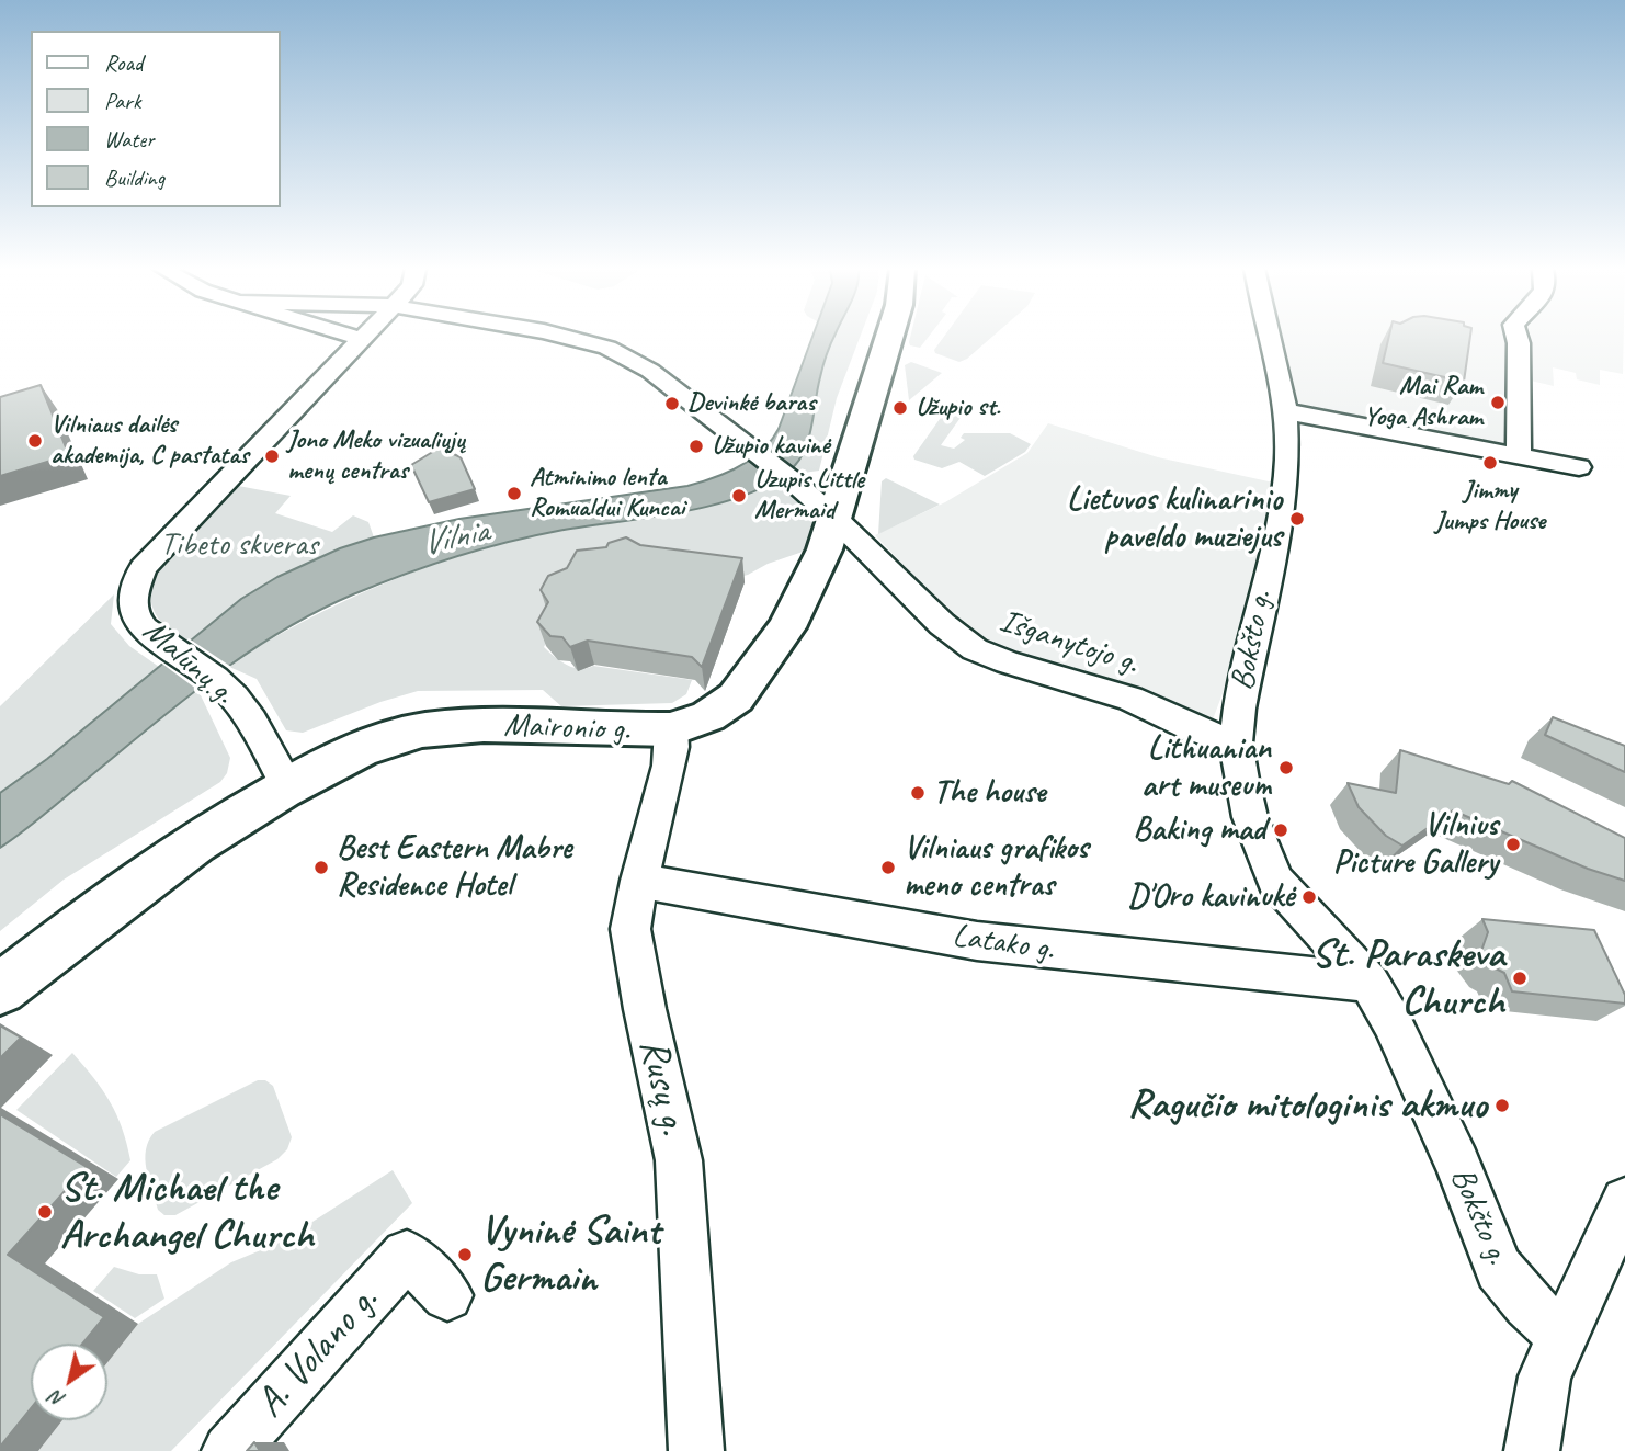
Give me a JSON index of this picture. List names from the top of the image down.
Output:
{
  "streets": {
    "main road": ["Maironio g."],
    "street": [
      "Bokšto g.",
      "Išganytojo g.",
      "Malūnų g.",
      "Latako g.",
      "Rusų g.",
      "A. Volano g."
    ]
  },
  "crossings": [
    ["Bokšto g.", "Išganytojo g."],
    ["Bokšto g.", "Latako g."],
    ["Išganytojo g.", "Maironio g."],
    ["Malūnų g.", "Maironio g."],
    ["Maironio g.", "Rusų g."],
    ["Latako g.", "Rusų g."]
  ],
  "water": ["Vilnia"],
  "parks": ["Tibeto skveras"],
  "places": [
    "Mai Ram Yoga Ashram",
    "Devinkė baras",
    "Užupio st.",
    "Vilniaus dailės akademija, C pastatas",
    "Užupio kavinė",
    "Jono Meko vizualiųjų menų centras",
    "Jimmy Jumps House",
    "Atminimo lenta Romualdui Kuncai",
    "Uzupis Little Mermaid",
    "Lietuvos kulinarinio paveldo muziejus",
    "Lithuanian art museum",
    "The house",
    "Baking mad",
    "Vilnius Picture Gallery",
    "Best Eastern Mabre Residence Hotel",
    "Vilniaus grafikos meno centras",
    "D'Oro kavinukė",
    "St. Paraskeva Church",
    "Ragučio mitologinis akmuo",
    "St. Michael the Archangel Church",
    "Vyninė Saint Germain"
  ],
  "legend": [
    "Road",
    "Park",
    "Water",
    "Building"
  ],
  "north": "bottom left"
}
